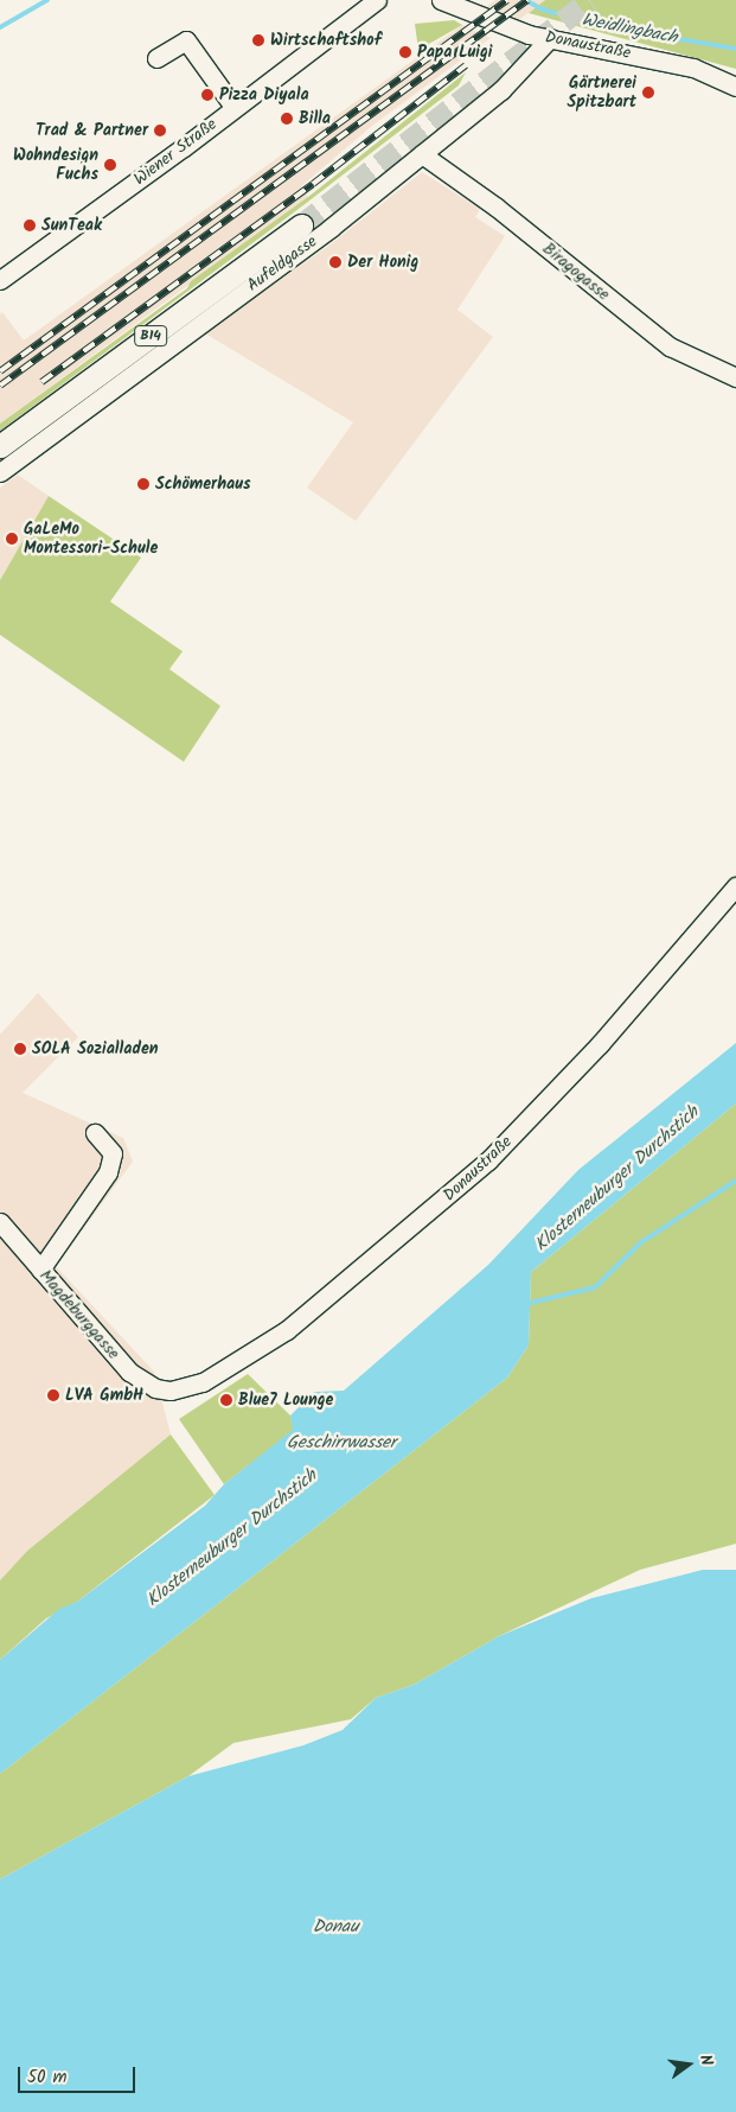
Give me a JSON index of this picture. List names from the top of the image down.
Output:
{
  "streets": {
    "main road": ["B14"],
    "street": [
      "Donaustraße",
      "Wiener Straße",
      "Aufeldgasse",
      "Biragogasse",
      "Magdeburggasse"
    ]
  },
  "crossings": [
    ["Donaustraße", "Aufeldgasse"],
    ["Donaustraße", "Magdeburggasse"],
    ["Aufeldgasse", "Biragogasse"]
  ],
  "water": [
    "Weidlingbach",
    "Klosterneuburger Durchstich",
    "Geschirrwasser",
    "Donau"
  ],
  "places": [
    "Wirtschaftshof",
    "Papa Luigi",
    "Gärtnerei Spitzbart",
    "Pizza Diyala",
    "Billa",
    "Trad & Partner",
    "Wohndesign Fuchs",
    "SunTeak",
    "Der Honig",
    "Schömerhaus",
    "GaLeMo Montessori-Schule",
    "SOLA Sozialladen",
    "LVA GmbH",
    "Blue7 Lounge"
  ],
  "scale_bar": "50 m",
  "north": "right"
}
